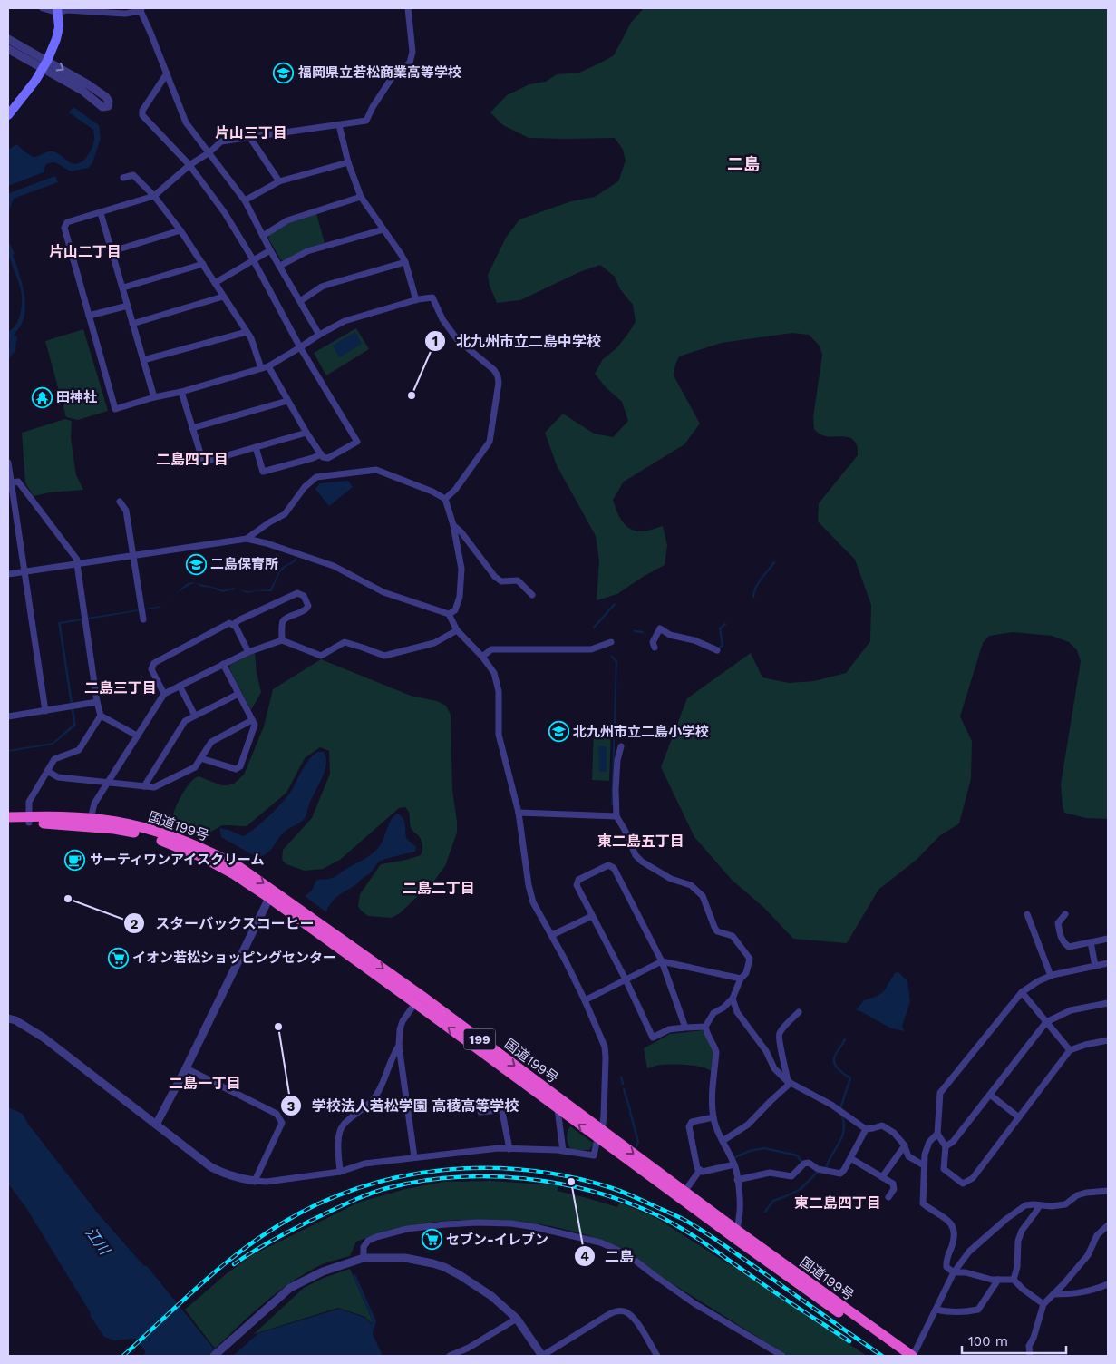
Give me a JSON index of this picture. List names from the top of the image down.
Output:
{
  "streets": {
    "highway": ["国道199号", "199"]
  },
  "districts": [
    "片山三丁目",
    "二島",
    "片山二丁目",
    "二島四丁目",
    "二島三丁目",
    "東二島五丁目",
    "二島二丁目",
    "二島一丁目",
    "東二島四丁目"
  ],
  "water": ["江川"],
  "places": {
    "school or university": ["福岡県立若松商業高等学校", "二島保育所", "北九州市立二島小学校"],
    "other": [
      "北九州市立二島中学校",
      "スターバックスコーヒー",
      "学校法人若松学園 高稜高等学校",
      "二島"
    ],
    "temple": ["田神社"],
    "cafe": ["サーティワンアイスクリーム"],
    "supermarket": ["イオン若松ショッピングセンター", "セブン-イレブン"]
  },
  "scale_bar": "100 m"
}
